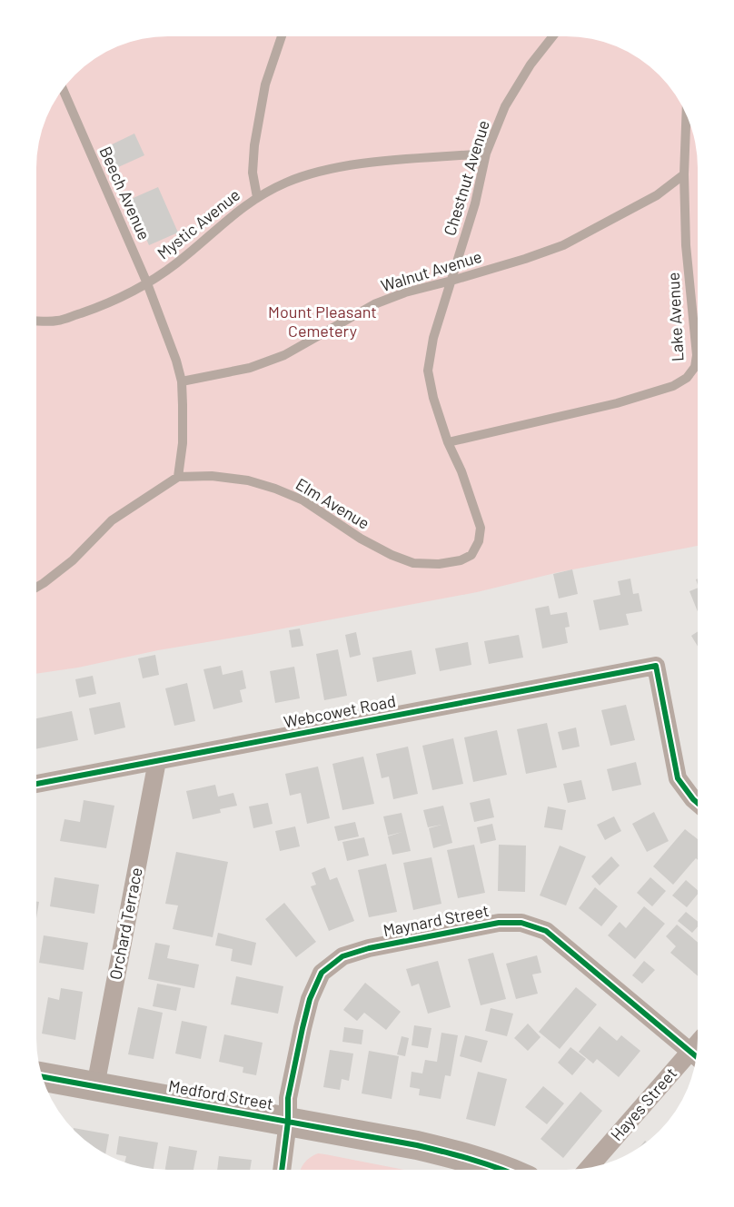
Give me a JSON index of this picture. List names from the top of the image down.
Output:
{
  "streets": {
    "main road": ["Medford Street"],
    "street": [
      "Webcowet Road",
      "Maynard Street",
      "Orchard Terrace",
      "Hayes Street"
    ],
    "lane": [
      "Chestnut Avenue",
      "Beech Avenue",
      "Mystic Avenue",
      "Walnut Avenue",
      "Lake Avenue",
      "Elm Avenue"
    ]
  },
  "crossings": [
    ["Chestnut Avenue", "Walnut Avenue"],
    ["Chestnut Avenue", "Lake Avenue"],
    ["Chestnut Avenue", "Elm Avenue"],
    ["Beech Avenue", "Mystic Avenue"],
    ["Beech Avenue", "Walnut Avenue"],
    ["Beech Avenue", "Elm Avenue"],
    ["Walnut Avenue", "Lake Avenue"],
    ["Lake Avenue", "Elm Avenue"],
    ["Webcowet Road", "Orchard Terrace"],
    ["Maynard Street", "Medford Street"],
    ["Maynard Street", "Hayes Street"],
    ["Orchard Terrace", "Medford Street"]
  ],
  "parks": ["Mount Pleasant Cemetery"]
}
